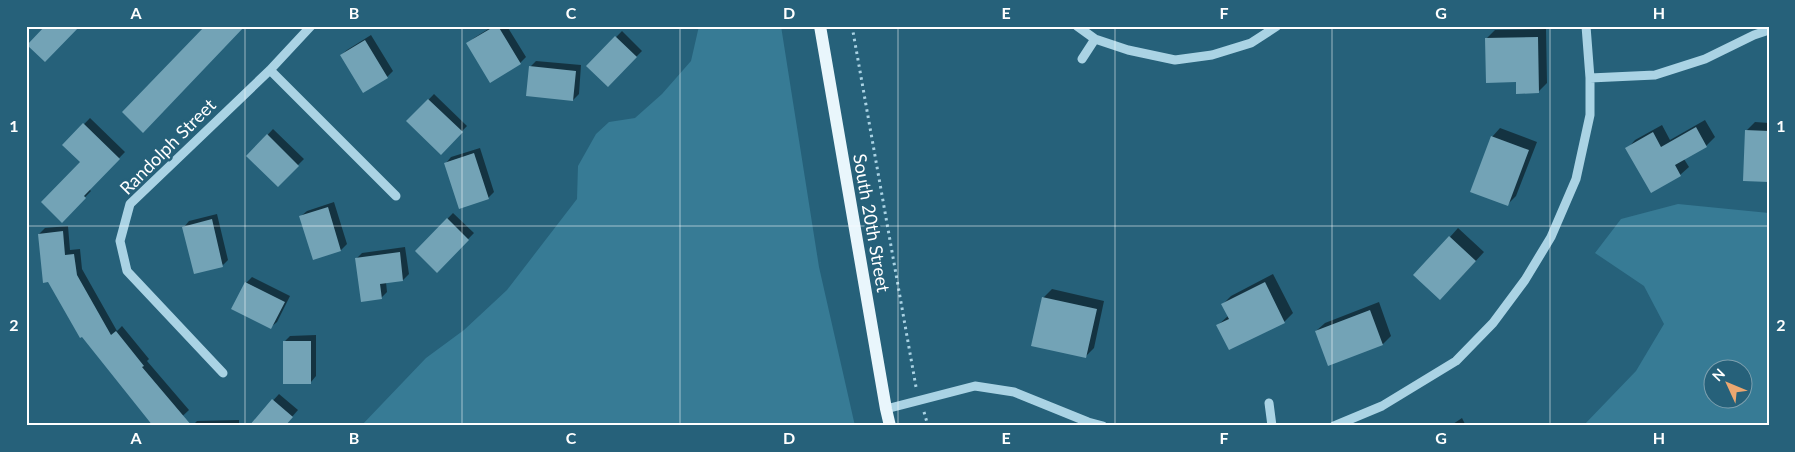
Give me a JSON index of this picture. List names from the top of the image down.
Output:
{
  "streets": {
    "main road": ["South 20th Street"],
    "street": ["Randolph Street"]
  },
  "north": "top left",
  "grid": {
    "columns": [
      "A",
      "B",
      "C",
      "D",
      "E",
      "F",
      "G",
      "H"
    ],
    "rows": ["1", "2"]
  }
}
